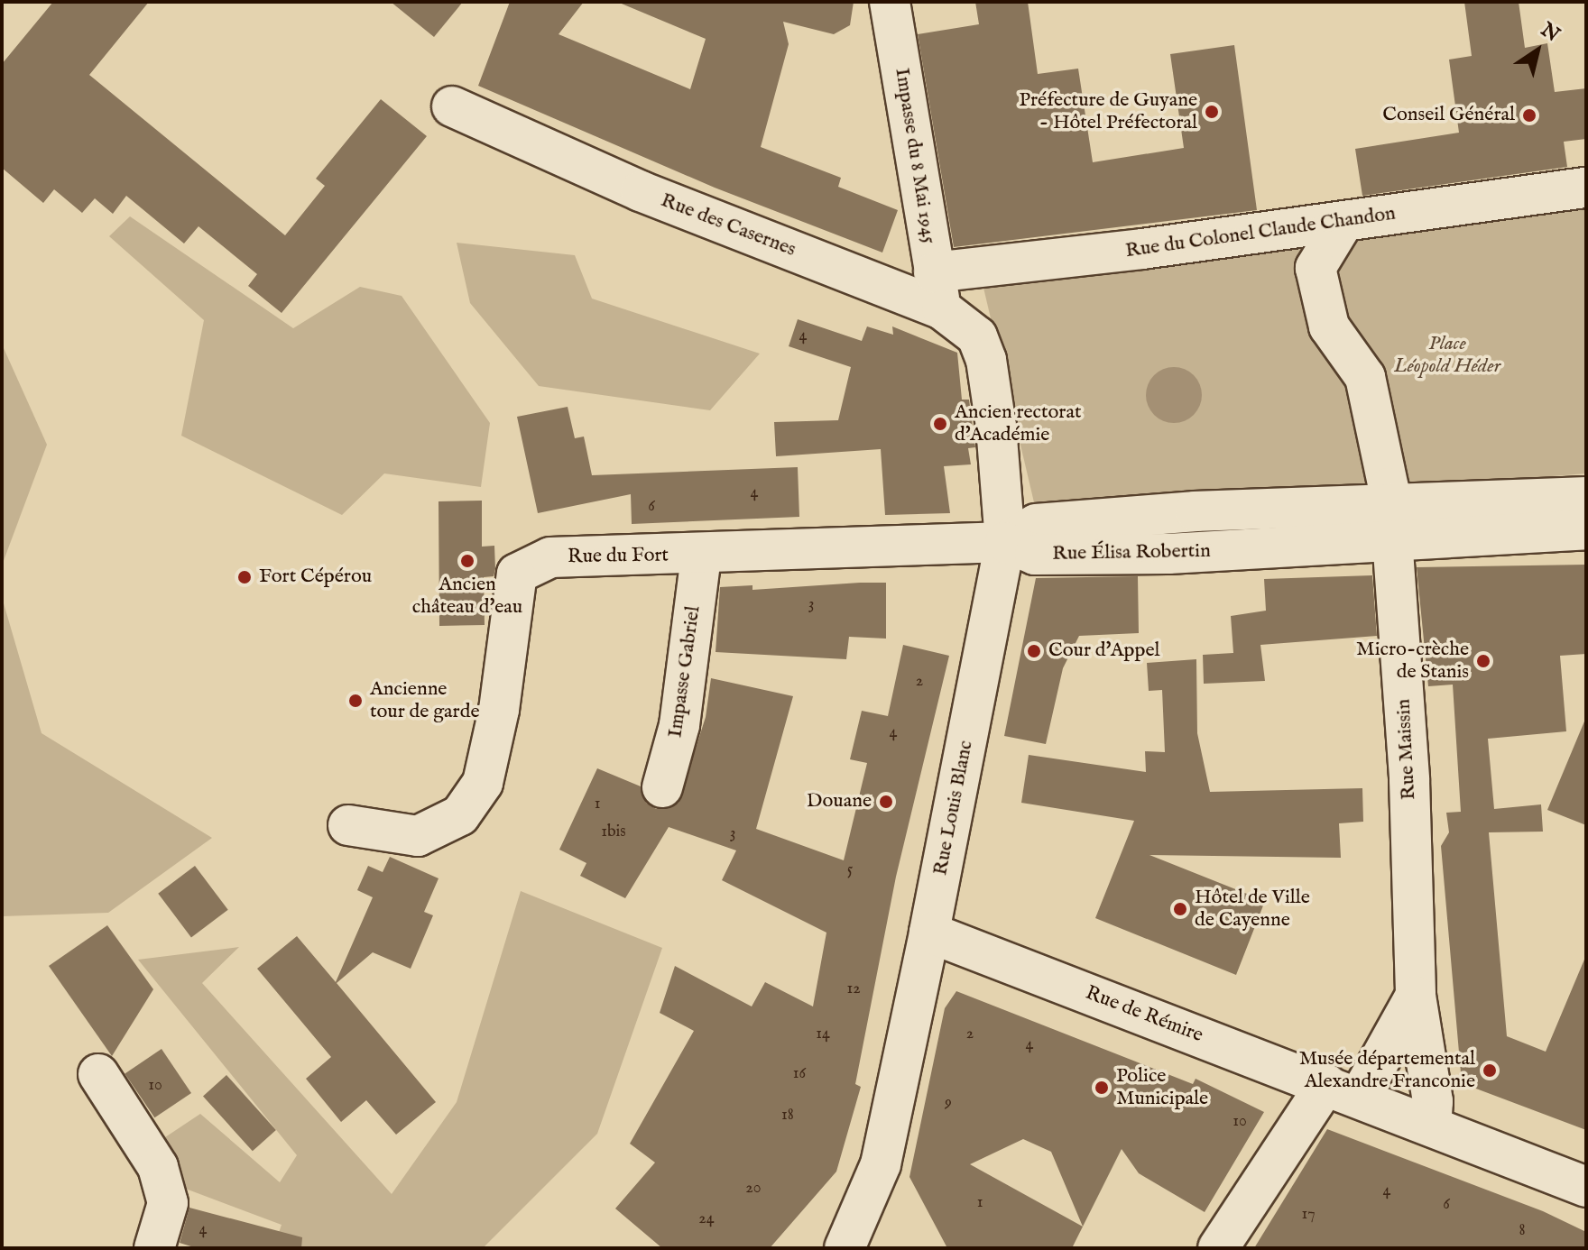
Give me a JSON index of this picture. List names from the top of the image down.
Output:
{
  "streets": {
    "street": [
      "Impasse du 8 Mai 1945",
      "Rue des Casernes",
      "Rue du Colonel Claude Chandon",
      "Rue Élisa Robertin",
      "Rue du Fort",
      "Impasse Gabriel",
      "Rue Maissin",
      "Rue Louis Blanc",
      "Rue de Rémire"
    ]
  },
  "crossings": [
    ["Impasse du 8 Mai 1945", "Rue des Casernes"],
    ["Impasse du 8 Mai 1945", "Rue du Colonel Claude Chandon"],
    ["Rue des Casernes", "Rue du Colonel Claude Chandon"],
    ["Rue des Casernes", "Rue Louis Blanc"],
    ["Rue du Colonel Claude Chandon", "Rue Maissin"],
    ["Rue Élisa Robertin", "Rue du Fort"],
    ["Rue Élisa Robertin", "Rue Maissin"],
    ["Rue Élisa Robertin", "Rue Louis Blanc"],
    ["Rue du Fort", "Impasse Gabriel"],
    ["Rue du Fort", "Rue Louis Blanc"],
    ["Rue Maissin", "Rue de Rémire"],
    ["Rue Louis Blanc", "Rue de Rémire"]
  ],
  "parks": ["Place Léopold Héder"],
  "places": [
    "Préfecture de Guyane - Hôtel Préfectoral",
    "Conseil Général",
    "Ancien rectorat d'Académie",
    "Ancien château d'eau",
    "Fort Cépérou",
    "Cour d'Appel",
    "Micro-crèche de Stanis",
    "Ancienne tour de garde",
    "Douane",
    "Hôtel de Ville de Cayenne",
    "Musée départemental Alexandre Franconie",
    "Police Municipale"
  ],
  "house_numbers": [
    "4",
    "4",
    "6",
    "3",
    "2",
    "4",
    "1",
    "1bis",
    "3",
    "5",
    "12",
    "14",
    "2",
    "4",
    "16",
    "10",
    "9",
    "18",
    "10",
    "20",
    "4",
    "1",
    "6",
    "17",
    "24",
    "4",
    "8"
  ],
  "north": "top right"
}
